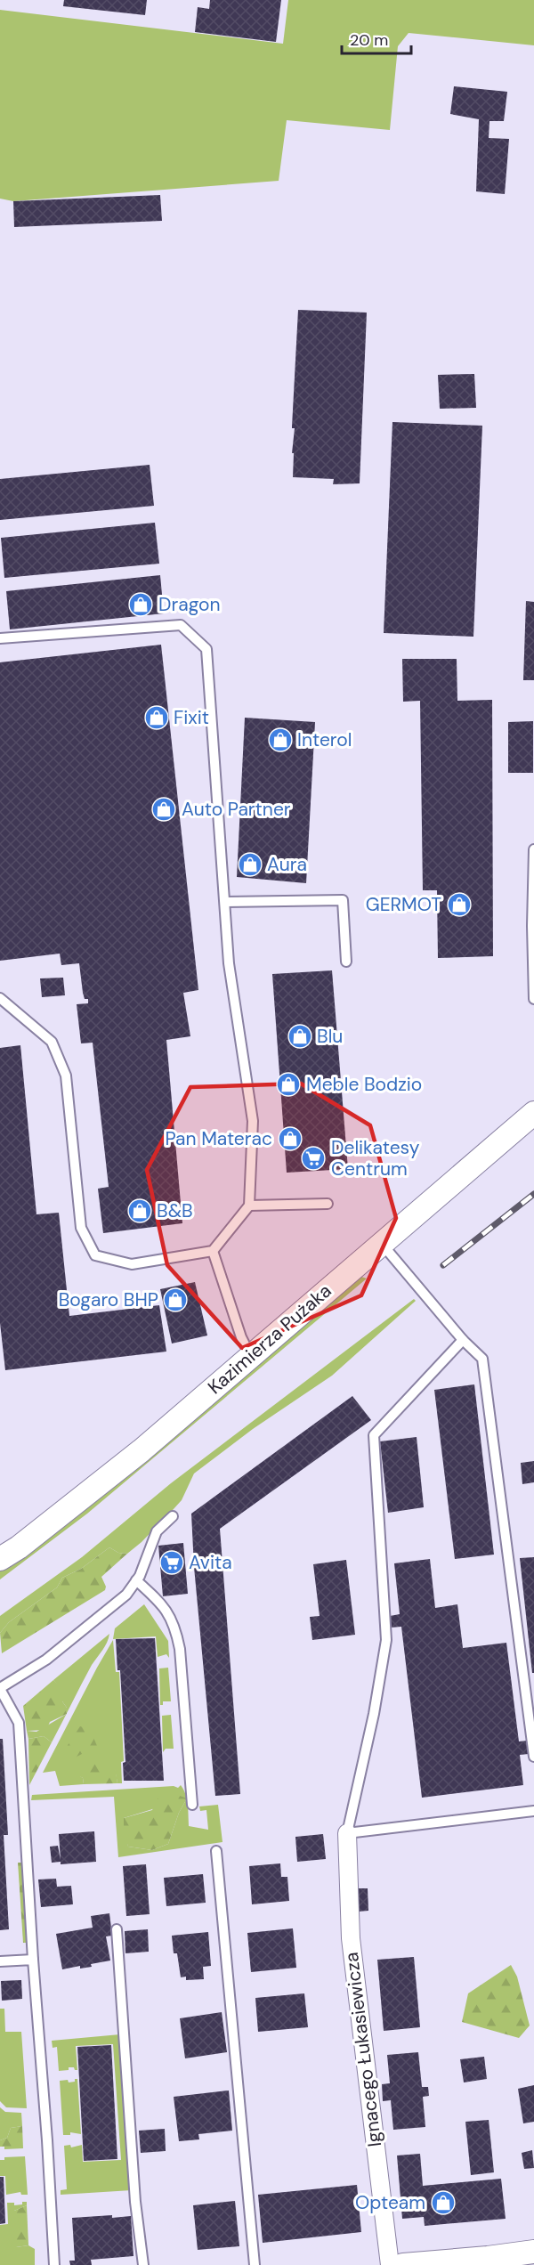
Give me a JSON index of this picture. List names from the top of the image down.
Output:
{
  "streets": {
    "street": ["Kazimierza Pużaka", "Ignacego Łukasiewicza"]
  },
  "places": {
    "shop": [
      "Dragon",
      "Fixit",
      "Interol",
      "Auto Partner",
      "Aura",
      "GERMOT",
      "Blu",
      "Meble Bodzio",
      "Pan Materac",
      "B&B",
      "Bogaro BHP",
      "Opteam"
    ],
    "supermarket": ["Delikatesy Centrum", "Avita"]
  },
  "scale_bar": "20 m"
}
